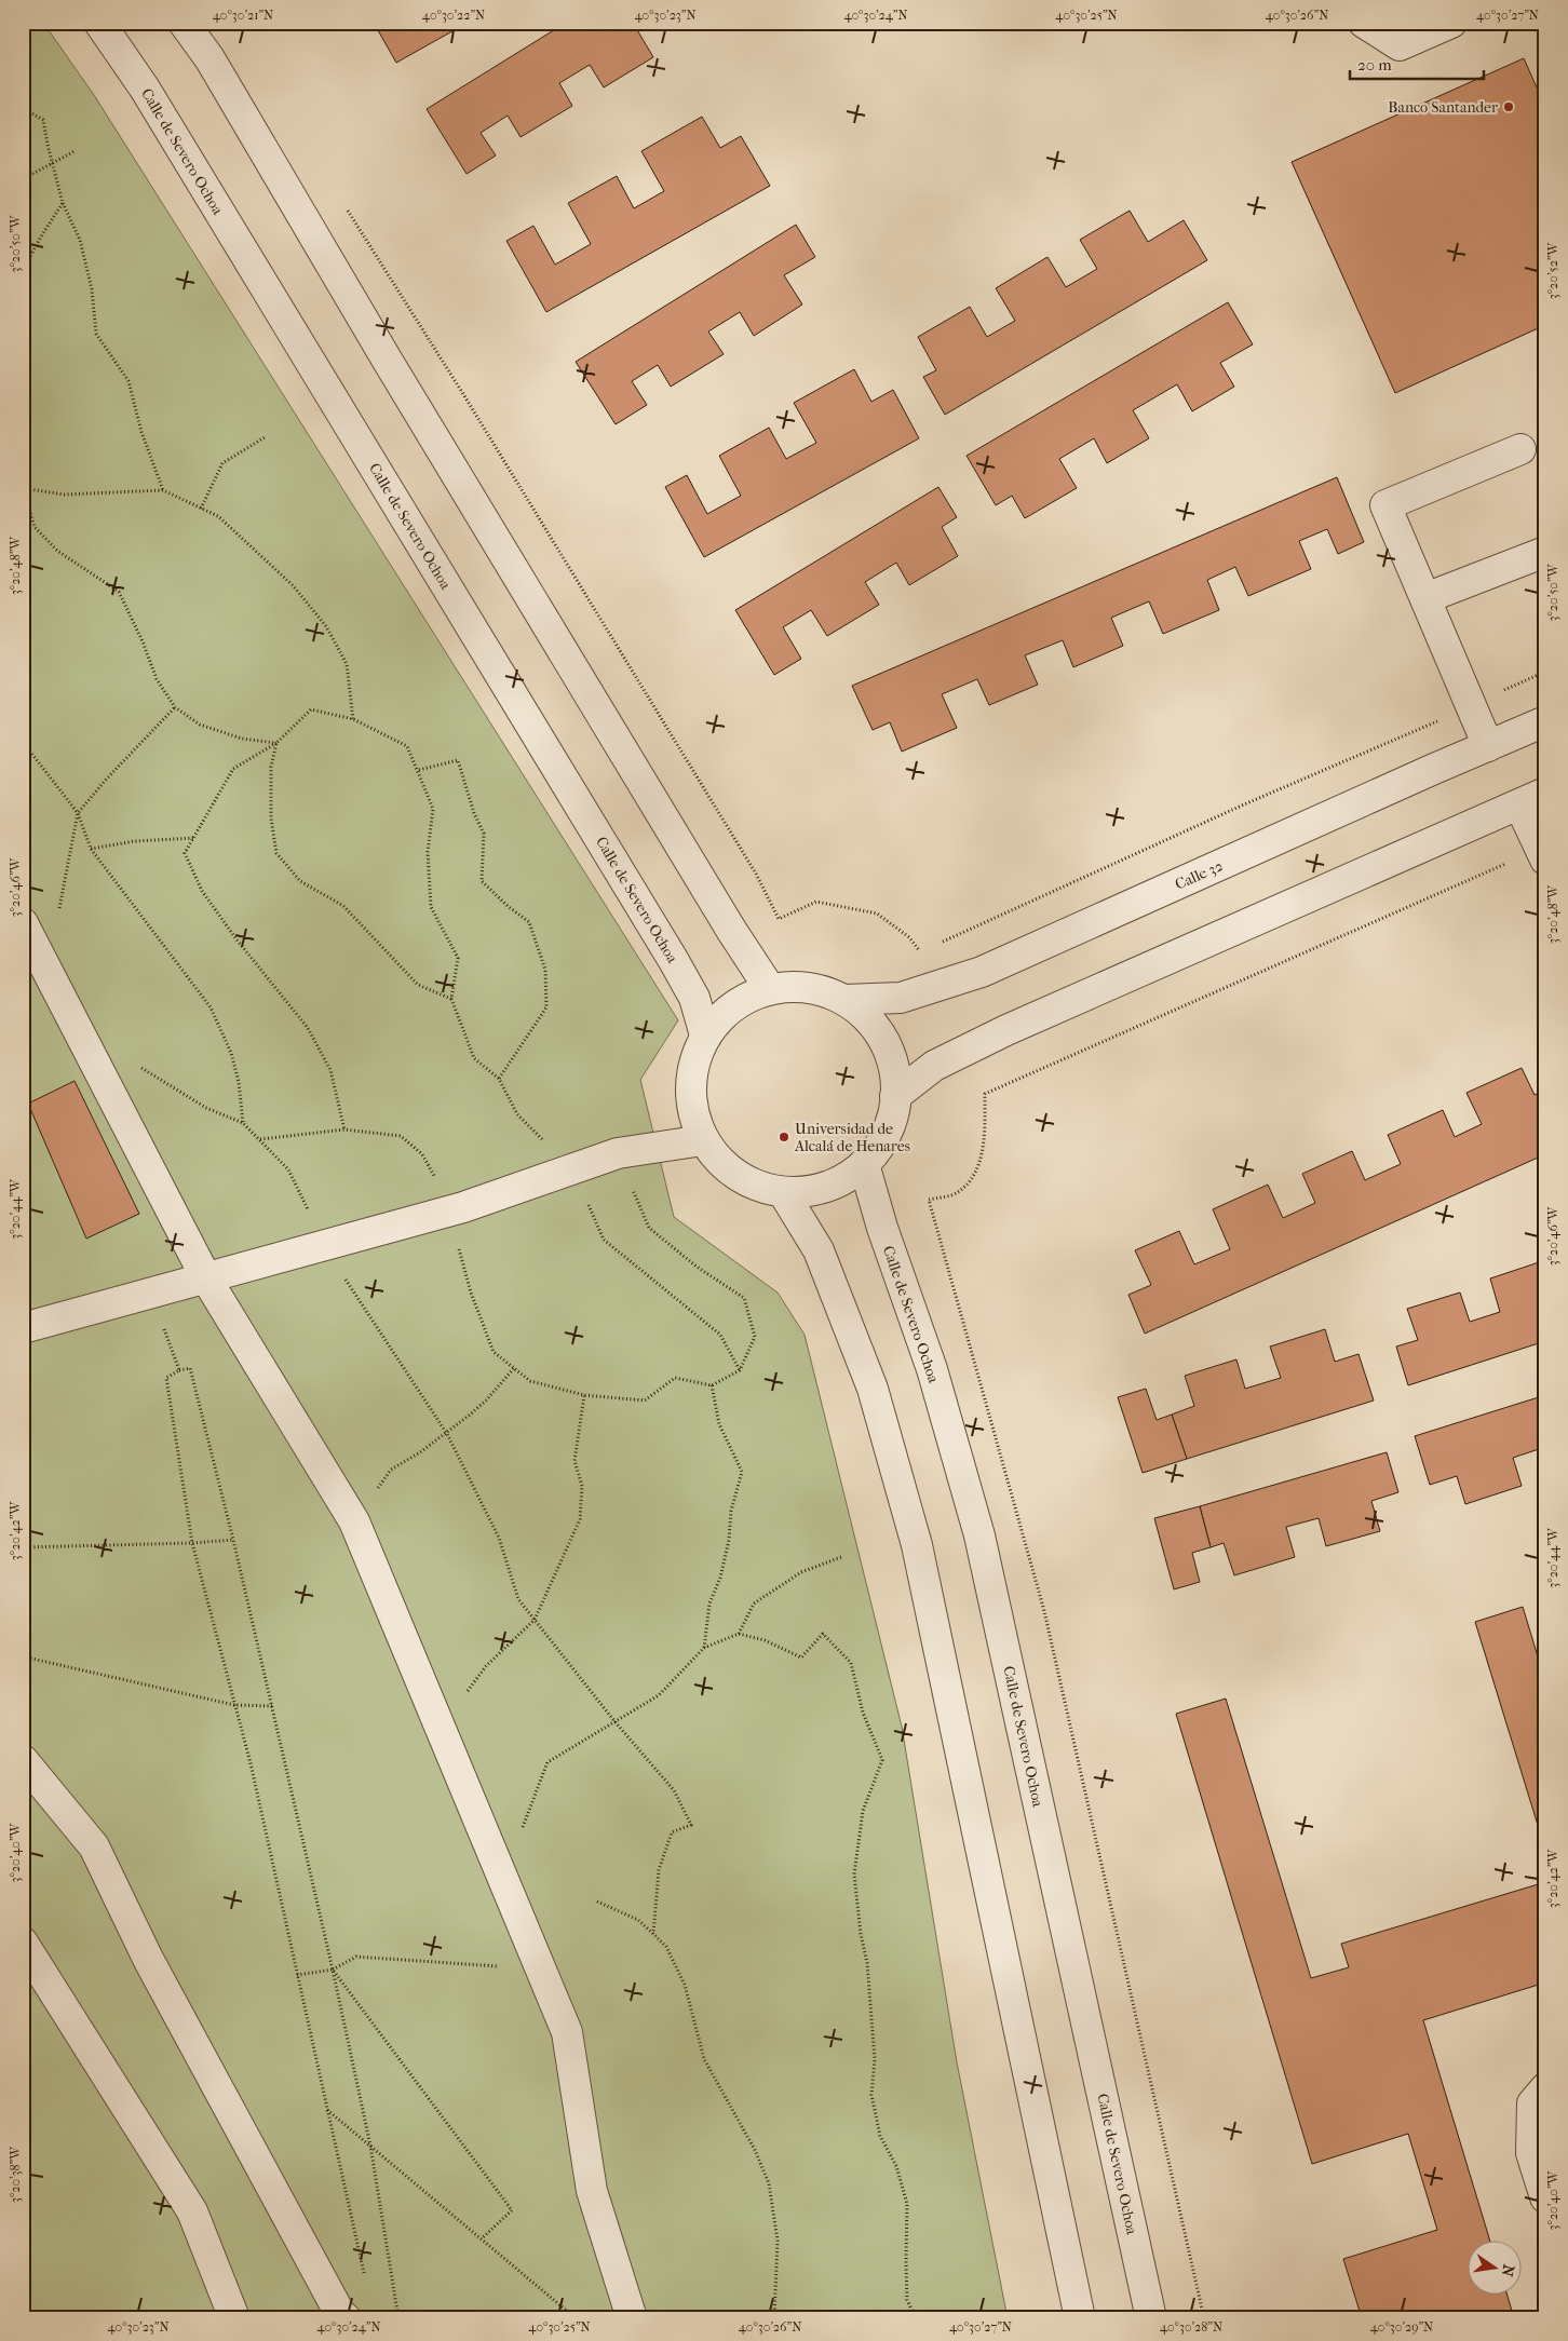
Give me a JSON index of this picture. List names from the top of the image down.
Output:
{
  "streets": {
    "street": ["Calle de Severo Ochoa", "Calle 32"]
  },
  "places": ["Banco Santander", "Universidad de Alcalá de Henares"],
  "scale_bar": "20 m",
  "north": "right",
  "coordinates": [
    "40°30'21\"N",
    "40°30'22\"N",
    "40°30'23\"N",
    "40°30'24\"N",
    "40°30'25\"N",
    "40°30'26\"N",
    "40°30'27\"N",
    "3°20'50\"W",
    "3°20'52\"W",
    "3°20'48\"W",
    "3°20'46\"W",
    "3°20'44\"W",
    "3°20'42\"W",
    "3°20'40\"W",
    "3°20'38\"W",
    "40°30'28\"N",
    "40°30'29\"N"
  ]
}
